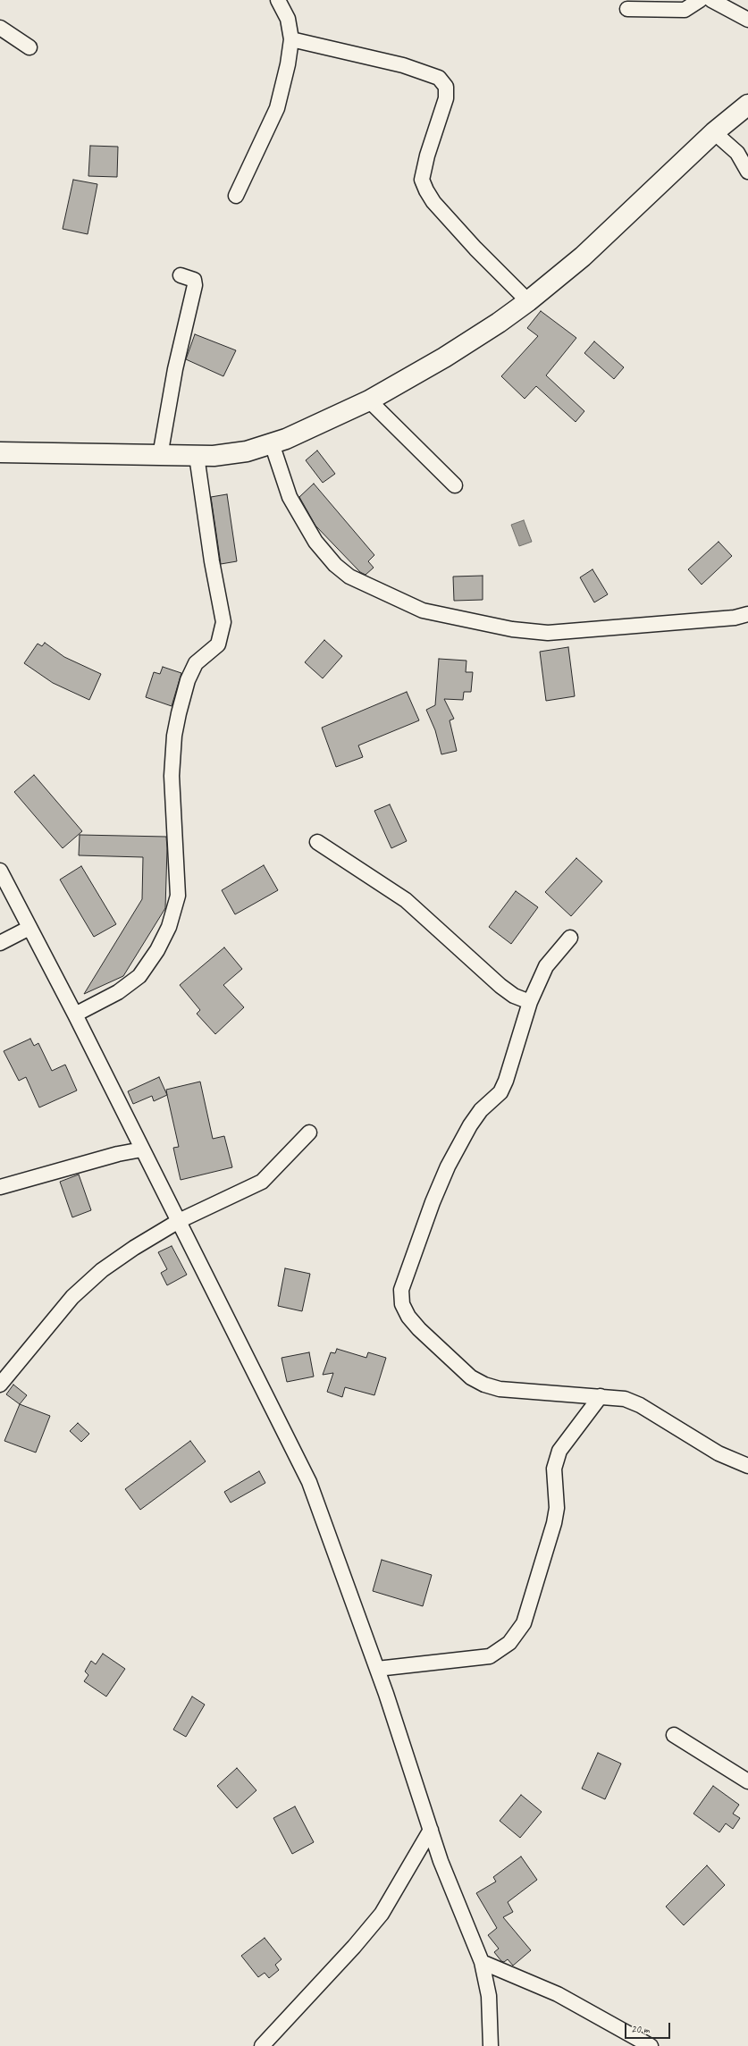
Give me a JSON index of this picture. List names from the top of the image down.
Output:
{
  "scale_bar": "20 m"
}
